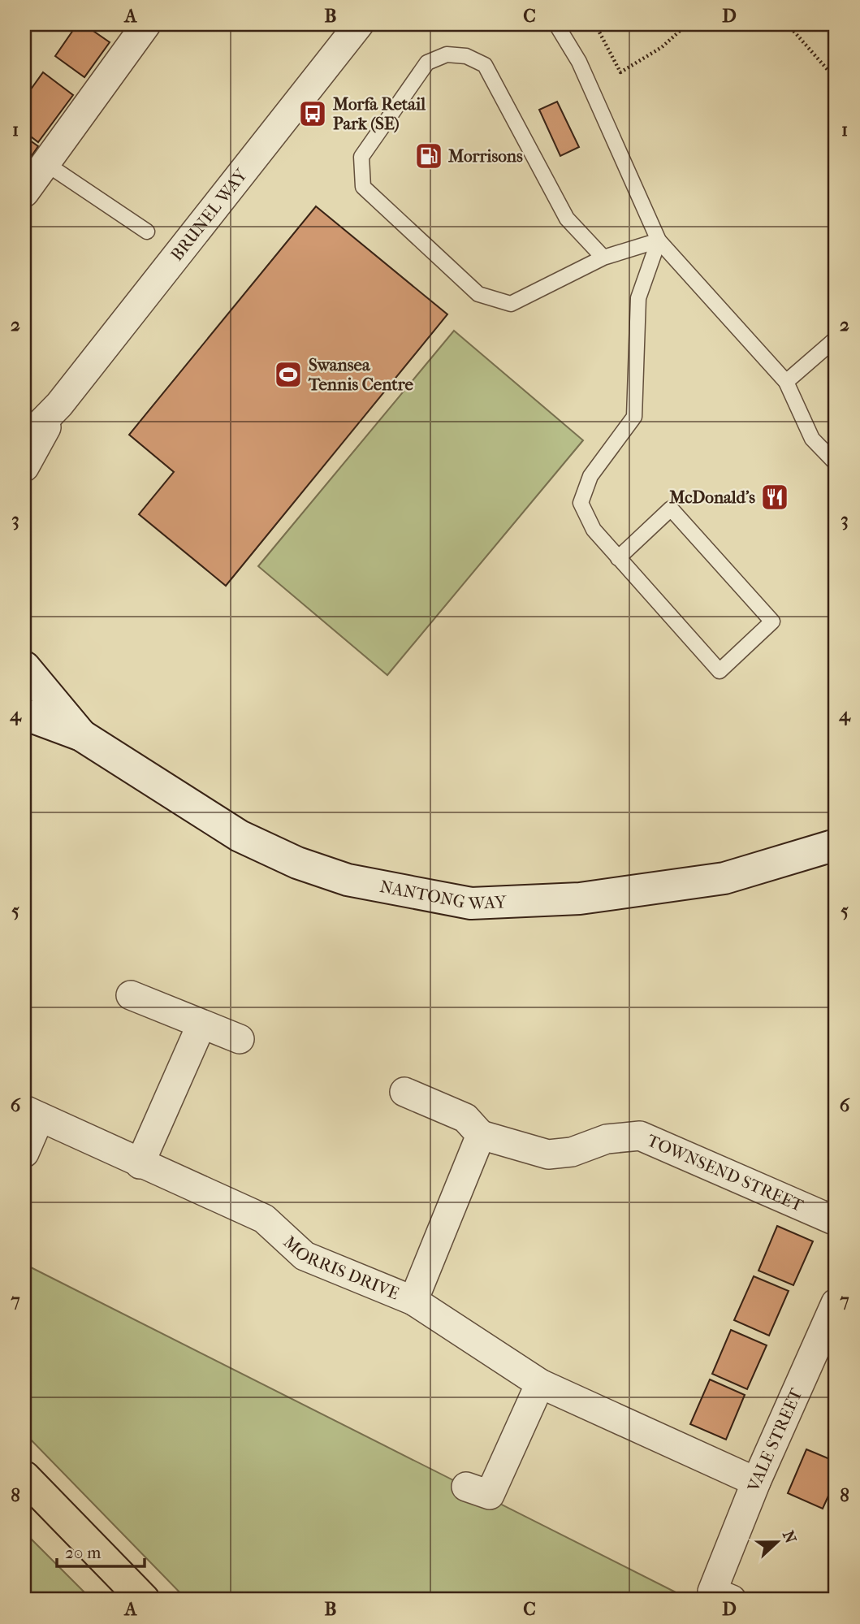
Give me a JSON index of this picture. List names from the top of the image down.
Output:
{
  "streets": {
    "street": [
      "BRUNEL WAY",
      "NANTONG WAY",
      "TOWNSEND STREET",
      "MORRIS DRIVE",
      "VALE STREET"
    ]
  },
  "crossings": [
    ["MORRIS DRIVE", "VALE STREET"]
  ],
  "places": {
    "bus stop": ["Morfa Retail Park (SE)"],
    "fuel station": ["Morrisons"],
    "sports": ["Swansea Tennis Centre"],
    "restaurant": ["McDonald's"]
  },
  "scale_bar": "20 m",
  "north": "right",
  "grid": {
    "columns": [
      "A",
      "B",
      "C",
      "D"
    ],
    "rows": [
      "1",
      "2",
      "3",
      "4",
      "5",
      "6",
      "7",
      "8"
    ]
  }
}
